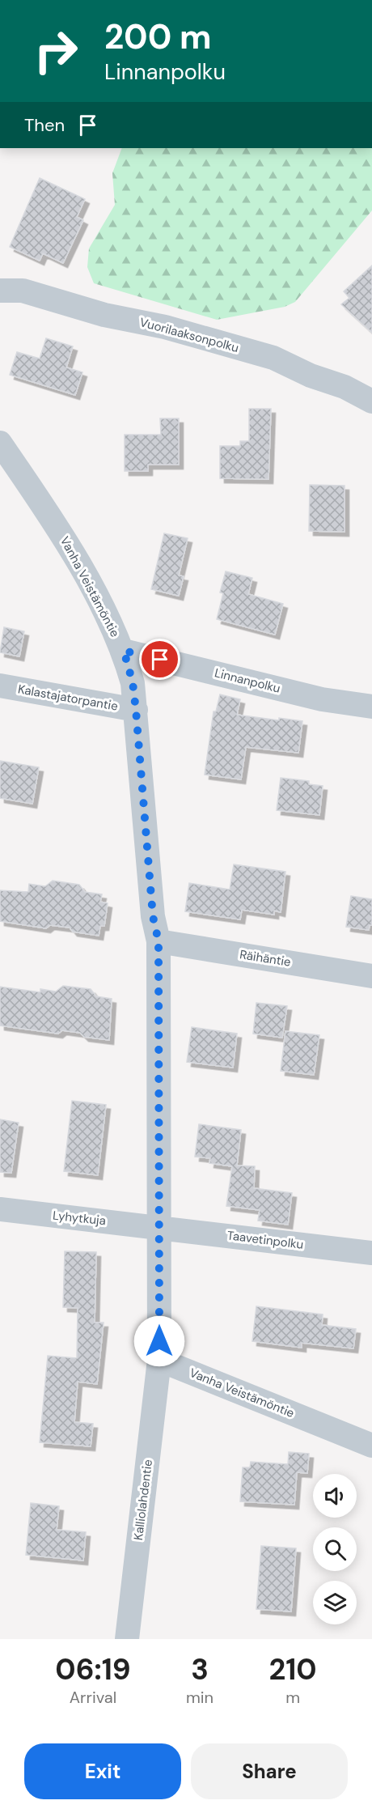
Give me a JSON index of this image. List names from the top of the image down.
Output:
{
  "streets": {
    "street": [
      "Vuorilaaksonpolku",
      "Vanha Veistämöntie",
      "Linnanpolku",
      "Kalastajatorpantie",
      "Räihäntie",
      "Lyhytkuja",
      "Taavetinpolku",
      "Kalliolahdentie"
    ]
  },
  "crossings": [
    ["Vanha Veistämöntie", "Linnanpolku"],
    ["Vanha Veistämöntie", "Kalastajatorpantie"],
    ["Vanha Veistämöntie", "Räihäntie"],
    ["Vanha Veistämöntie", "Lyhytkuja"],
    ["Vanha Veistämöntie", "Taavetinpolku"],
    ["Vanha Veistämöntie", "Kalliolahdentie"],
    ["Lyhytkuja", "Taavetinpolku"]
  ],
  "page": {
    "turn": ["200 m", "Linnanpolku"],
    "then": "Then",
    "eta": [
      "06:19",
      "Arrival",
      "3",
      "min",
      "210",
      "m"
    ],
    "buttons": ["Exit", "Share"]
  }
}
